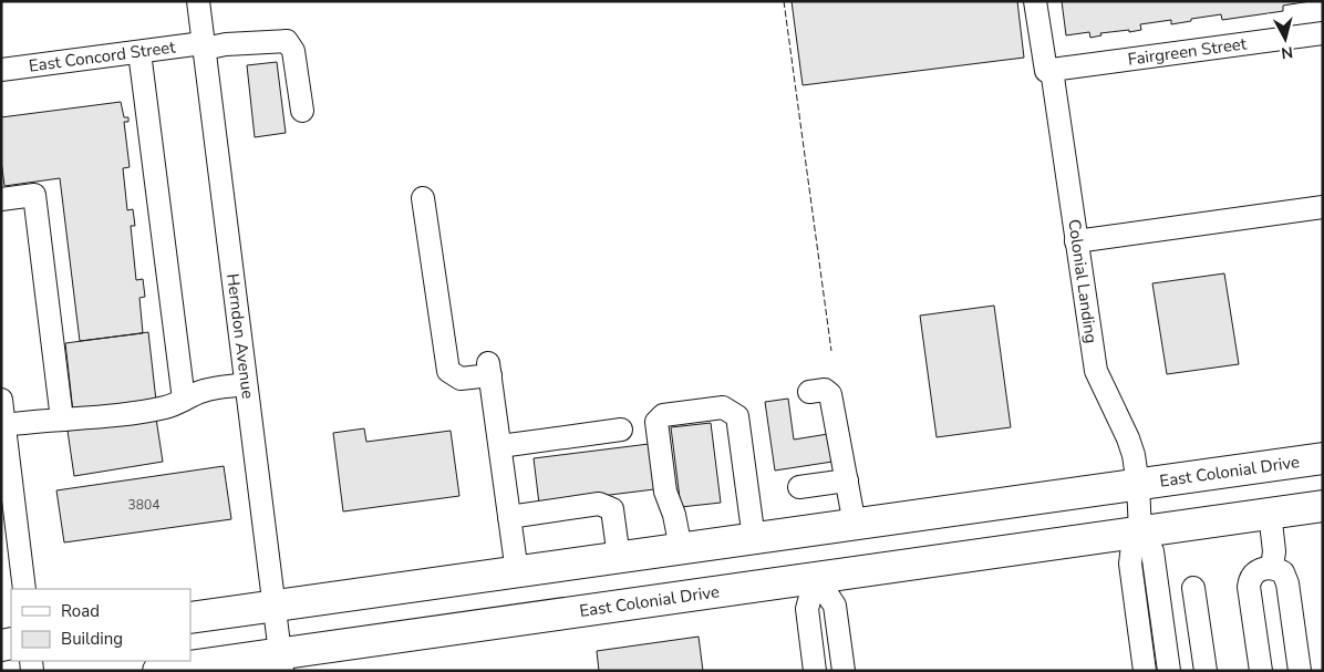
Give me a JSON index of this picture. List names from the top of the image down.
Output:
{
  "streets": {
    "highway": ["East Colonial Drive"],
    "street": [
      "Fairgreen Street",
      "East Concord Street",
      "Colonial Landing",
      "Herndon Avenue"
    ]
  },
  "crossings": [
    ["Fairgreen Street", "Colonial Landing"],
    ["East Concord Street", "Herndon Avenue"],
    ["Colonial Landing", "East Colonial Drive"],
    ["Herndon Avenue", "East Colonial Drive"]
  ],
  "house_numbers": ["3804"],
  "legend": ["Road", "Building"],
  "north": "bottom"
}
